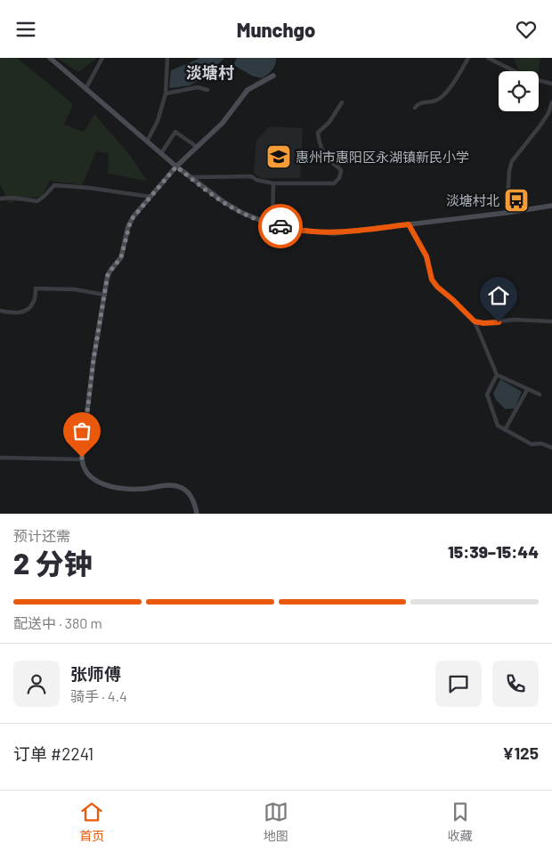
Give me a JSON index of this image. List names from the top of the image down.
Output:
{
  "districts": ["淡塘村"],
  "places": {
    "school or university": ["惠州市惠阳区永湖镇新民小学"],
    "bus stop": ["淡塘村北"]
  },
  "page": {
    "header": "Munchgo",
    "heading": ["2 分钟", "预计还需", "15:39–15:44"],
    "panel": [
      "张师傅",
      "骑手 · 4.4",
      "订单 #2241",
      "¥125"
    ],
    "bar": "配送中 · 380 m",
    "tabs": ["首页", "地图", "收藏"]
  }
}
